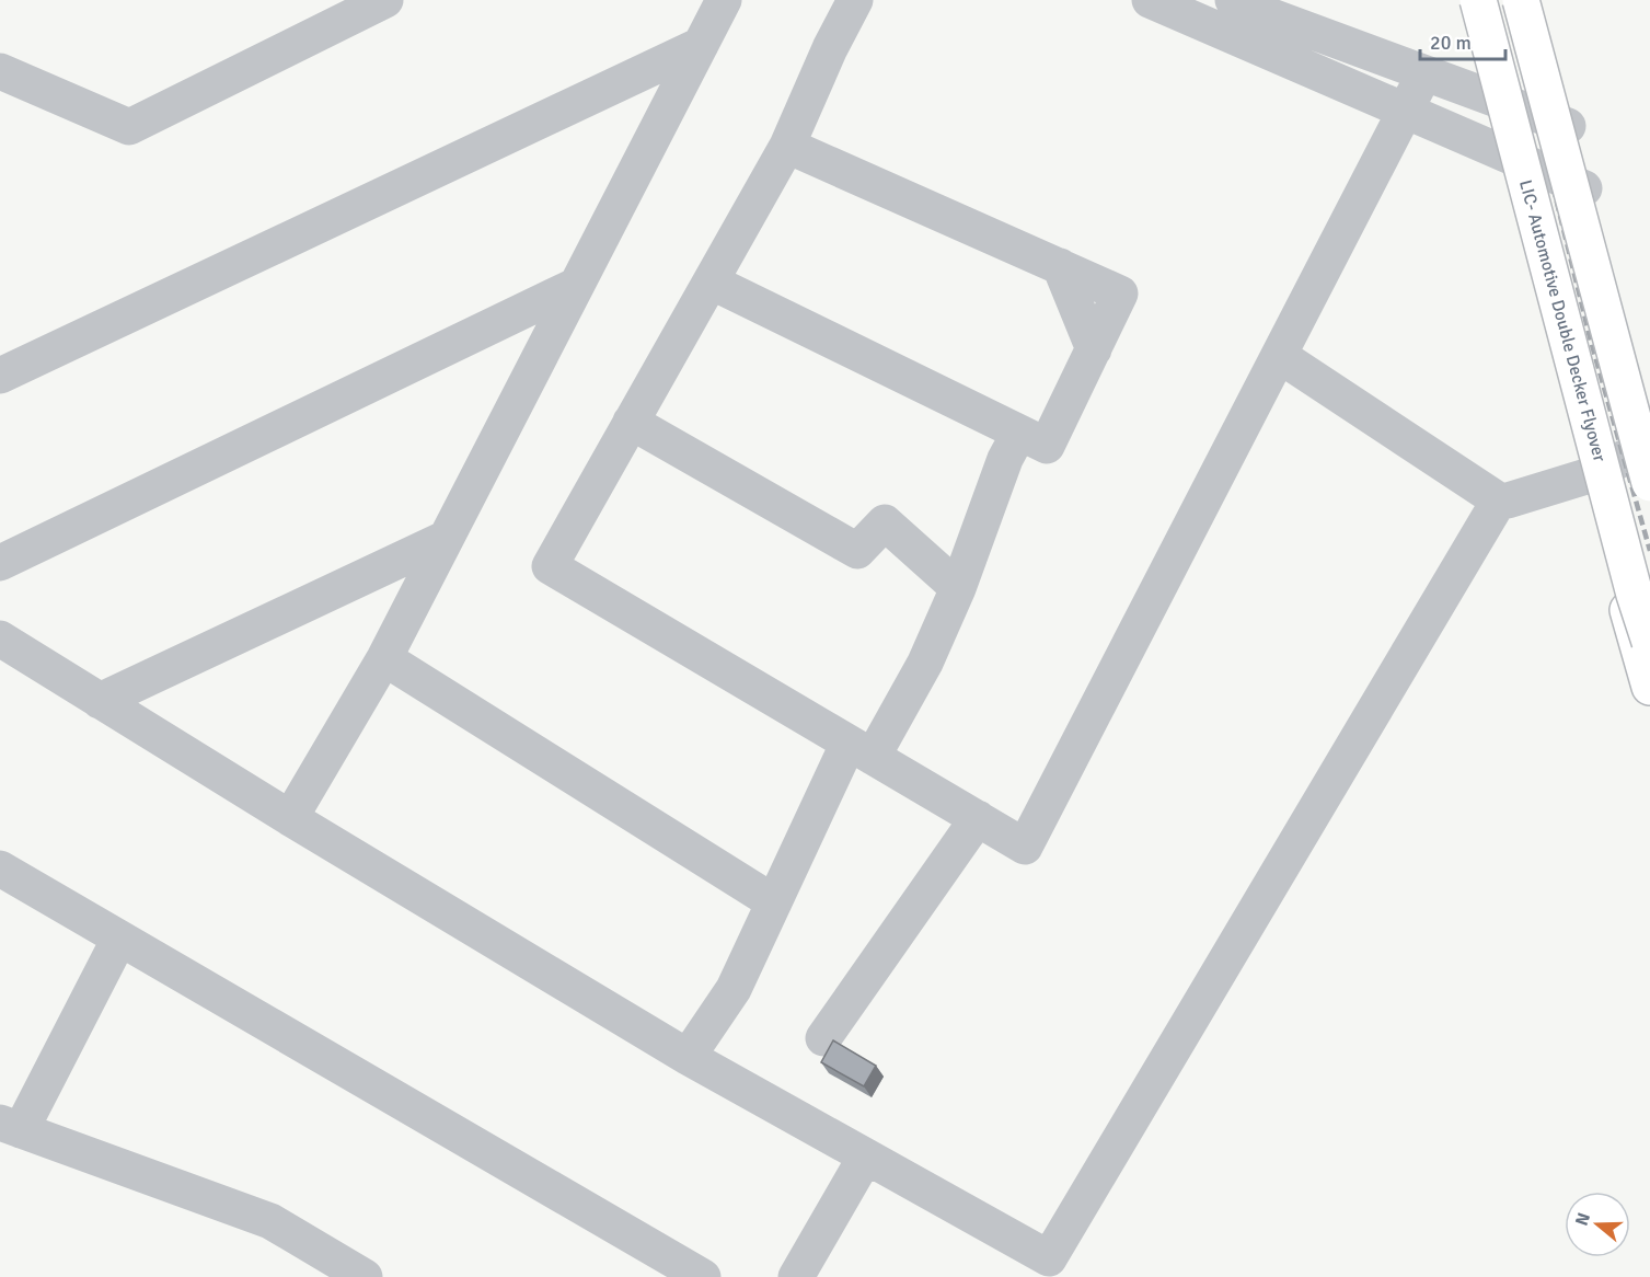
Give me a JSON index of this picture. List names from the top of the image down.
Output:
{
  "streets": {
    "main road": ["LIC- Automotive Double Decker Flyover"]
  },
  "scale_bar": "20 m",
  "north": "left"
}
